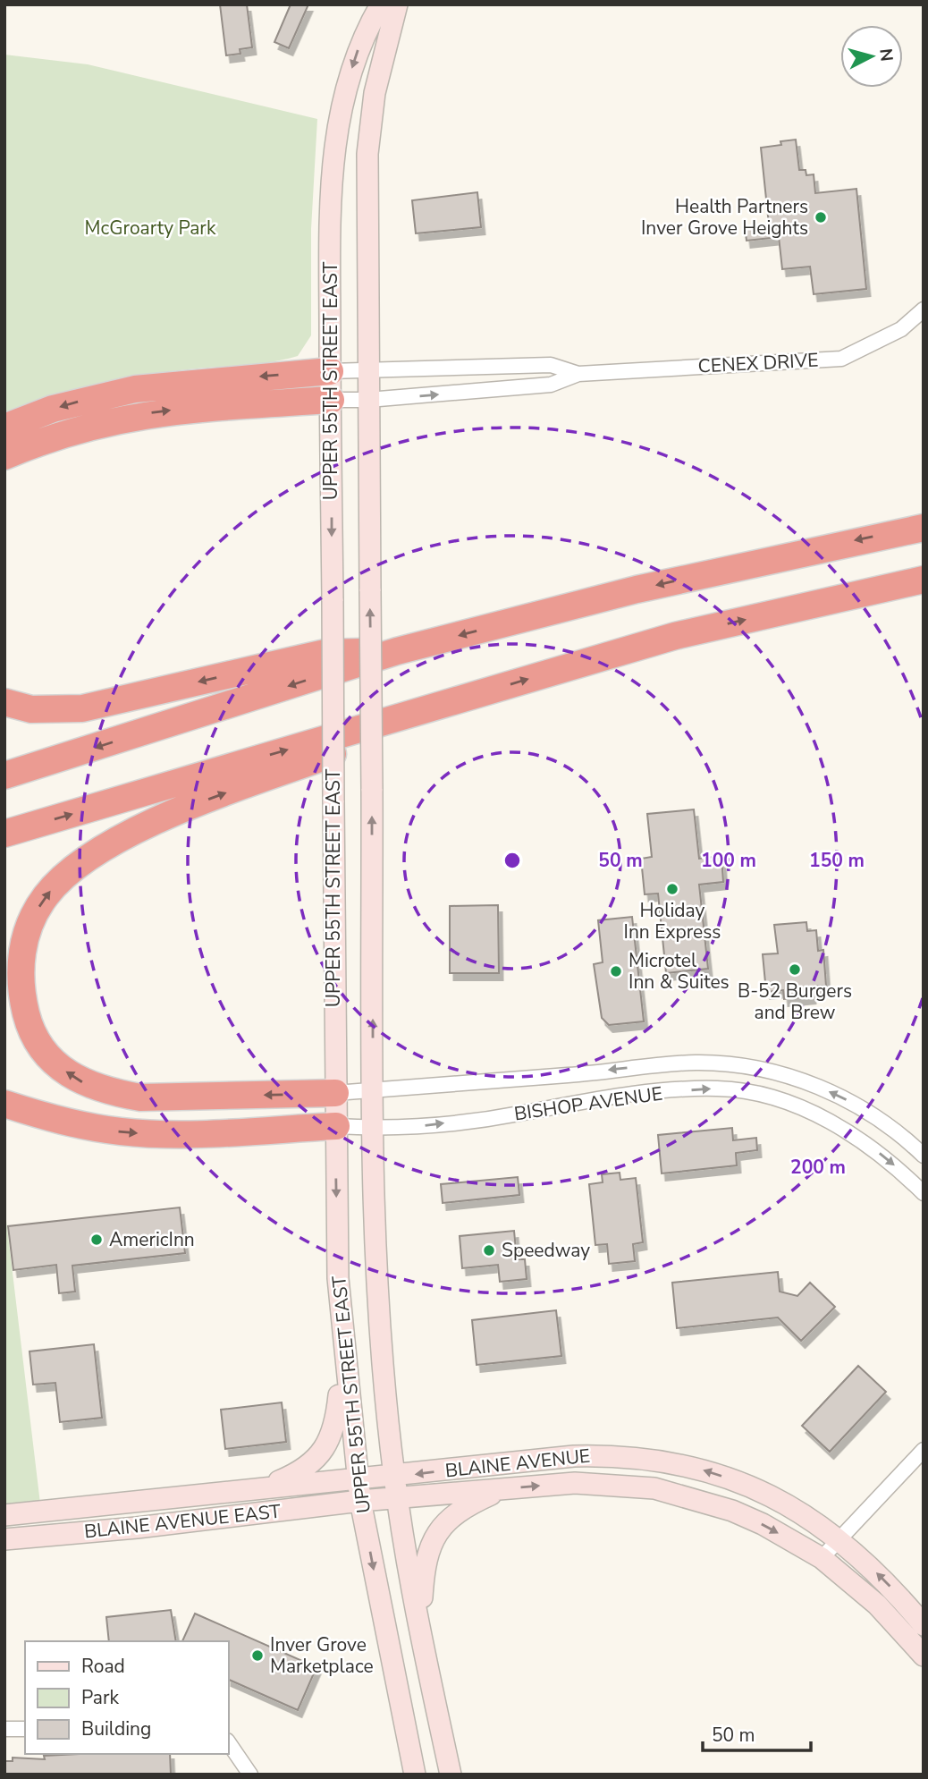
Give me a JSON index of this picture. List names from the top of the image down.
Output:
{
  "streets": {
    "street": [
      "CENEX DRIVE",
      "UPPER 55TH STREET EAST",
      "BISHOP AVENUE",
      "BLAINE AVENUE",
      "BLAINE AVENUE EAST"
    ]
  },
  "crossings": [
    ["CENEX DRIVE", "UPPER 55TH STREET EAST"],
    ["UPPER 55TH STREET EAST", "BISHOP AVENUE"],
    ["UPPER 55TH STREET EAST", "BLAINE AVENUE"],
    ["UPPER 55TH STREET EAST", "BLAINE AVENUE EAST"],
    ["BLAINE AVENUE", "BLAINE AVENUE EAST"]
  ],
  "parks": ["McGroarty Park"],
  "places": [
    "Health Partners Inver Grove Heights",
    "Holiday Inn Express",
    "B-52 Burgers and Brew",
    "Microtel Inn & Suites",
    "AmericInn",
    "Speedway",
    "Inver Grove Marketplace"
  ],
  "legend": ["Road", "Park", "Building"],
  "scale_bar": "50 m",
  "north": "right",
  "rings": [
    "50 m",
    "100 m",
    "150 m",
    "200 m"
  ]
}
